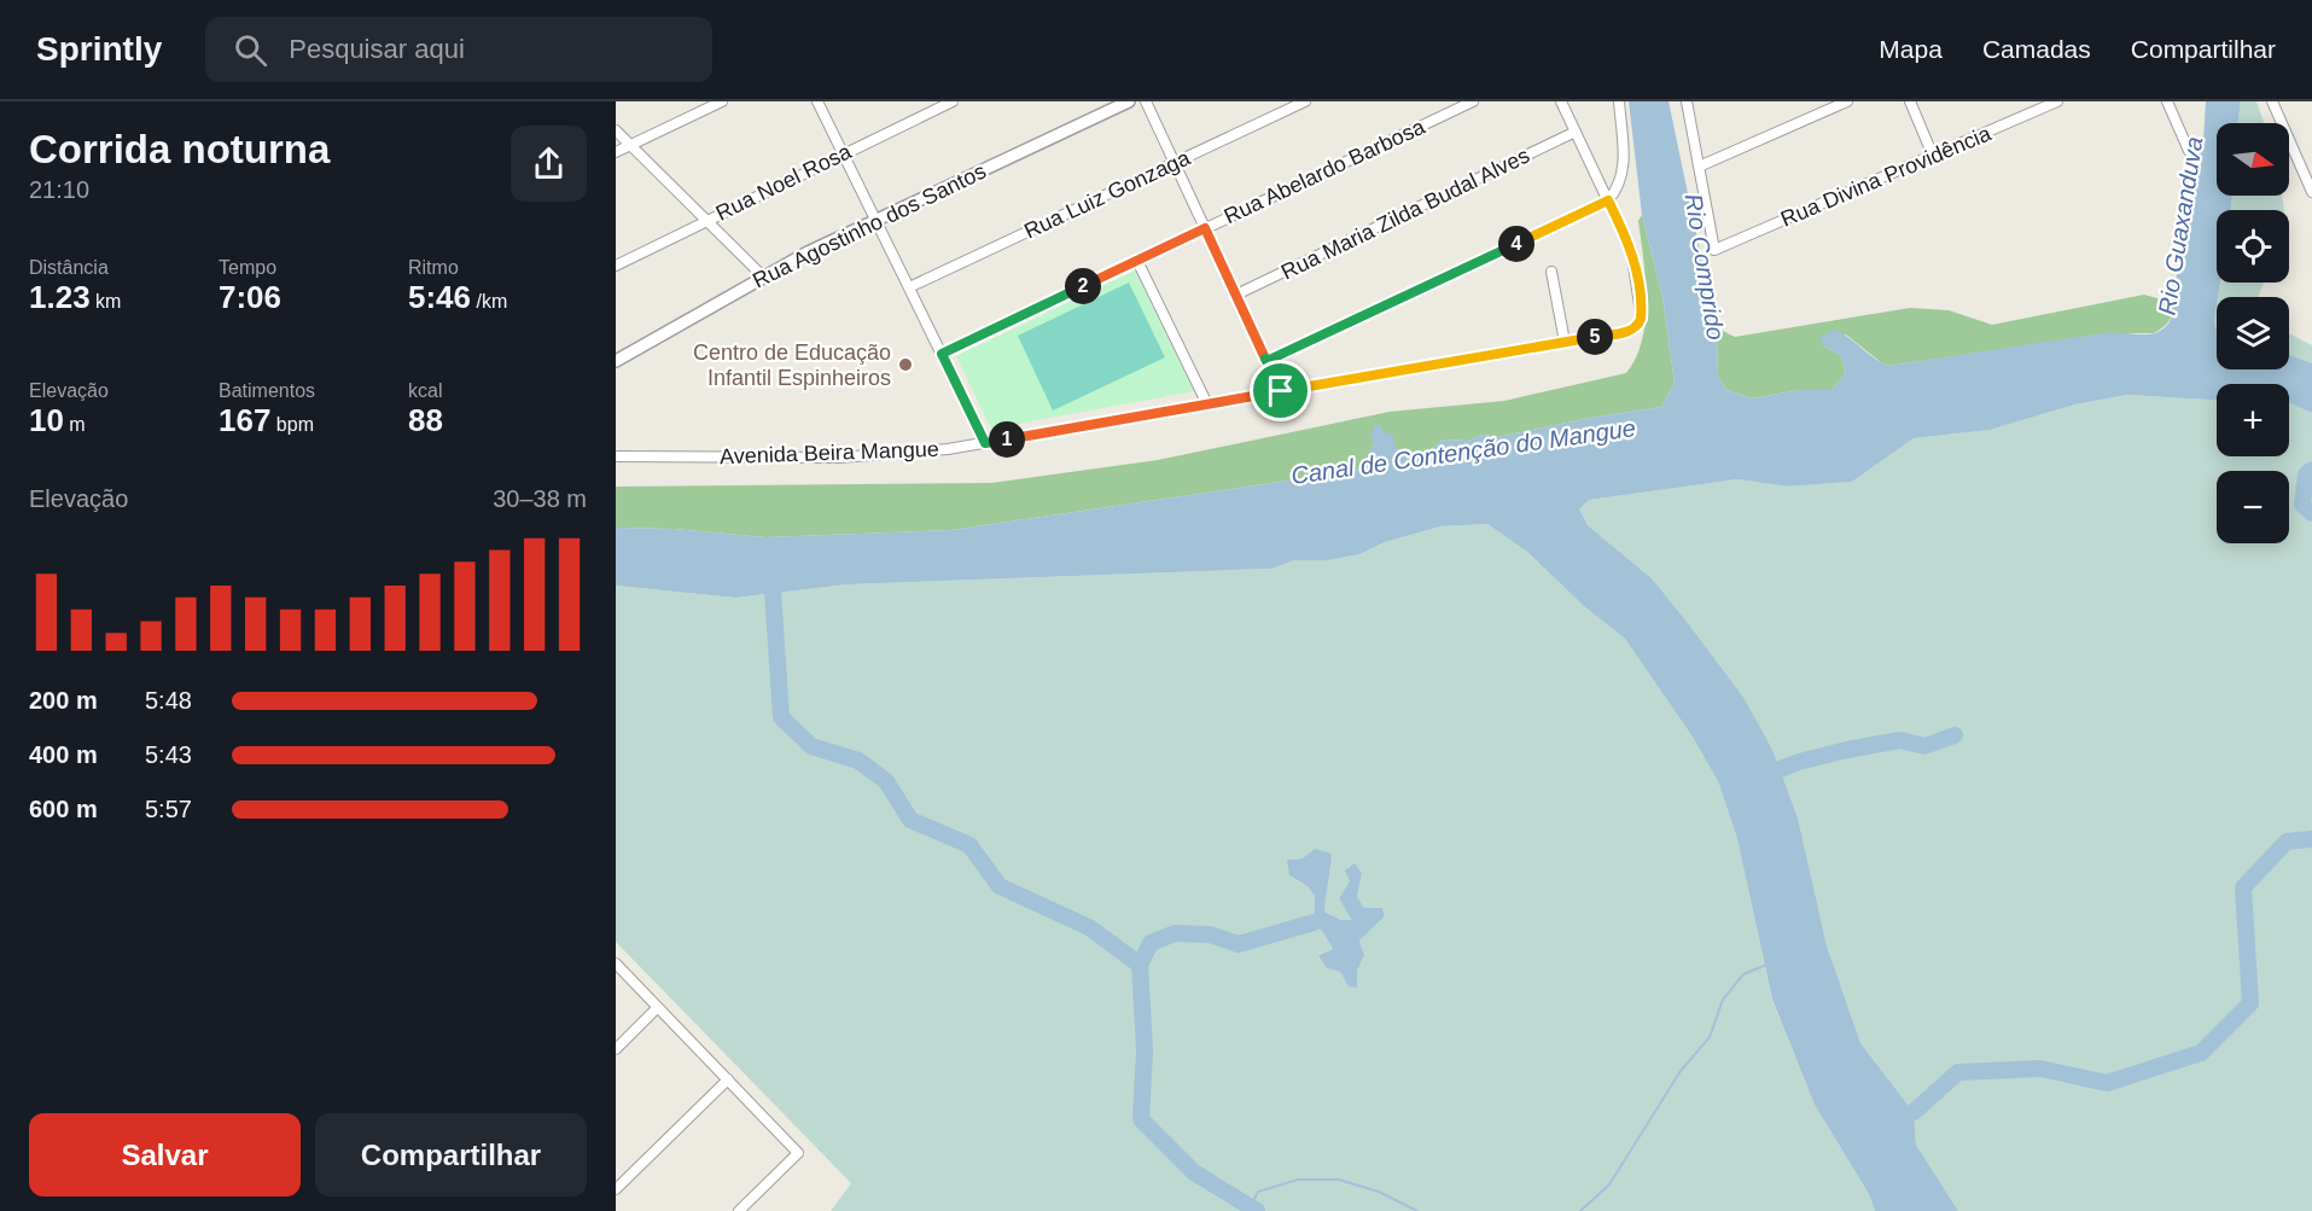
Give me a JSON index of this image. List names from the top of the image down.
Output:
{
  "streets": {
    "street": [
      "Rua Abelardo Barbosa",
      "Rua Divina Providência",
      "Rua Noel Rosa",
      "Rua Luiz Gonzaga",
      "Rua Maria Zilda Budal Alves",
      "Rua Agostinho dos Santos",
      "Avenida Beira Mangue"
    ]
  },
  "water": ["Rio Guaxanduva", "Rio Comprido", "Canal de Contenção do Mangue"],
  "places": ["Centro de Educação Infantil Espinheiros"],
  "north": "right",
  "page": {
    "header": "Sprintly",
    "search": "Pesquisar aqui",
    "nav": ["Mapa", "Camadas", "Compartilhar"],
    "heading": ["Corrida noturna", "21:10"],
    "map_buttons": ["+", "−"],
    "stats": [
      ["Distância", "1.23 km"],
      ["Tempo", "7:06"],
      ["Ritmo", "5:46 /km"],
      ["Elevação", "10 m"],
      ["Batimentos", "167 bpm"],
      ["kcal", "88"]
    ],
    "pins": [
      "4",
      "2",
      "5",
      "1"
    ],
    "chart": ["Elevação", "30–38 m"],
    "list": [
      {
        "name": "200 m",
        "note": "5:48"
      },
      {
        "name": "400 m",
        "note": "5:43"
      },
      {
        "name": "600 m",
        "note": "5:57"
      }
    ],
    "buttons": ["Salvar", "Compartilhar"]
  }
}
